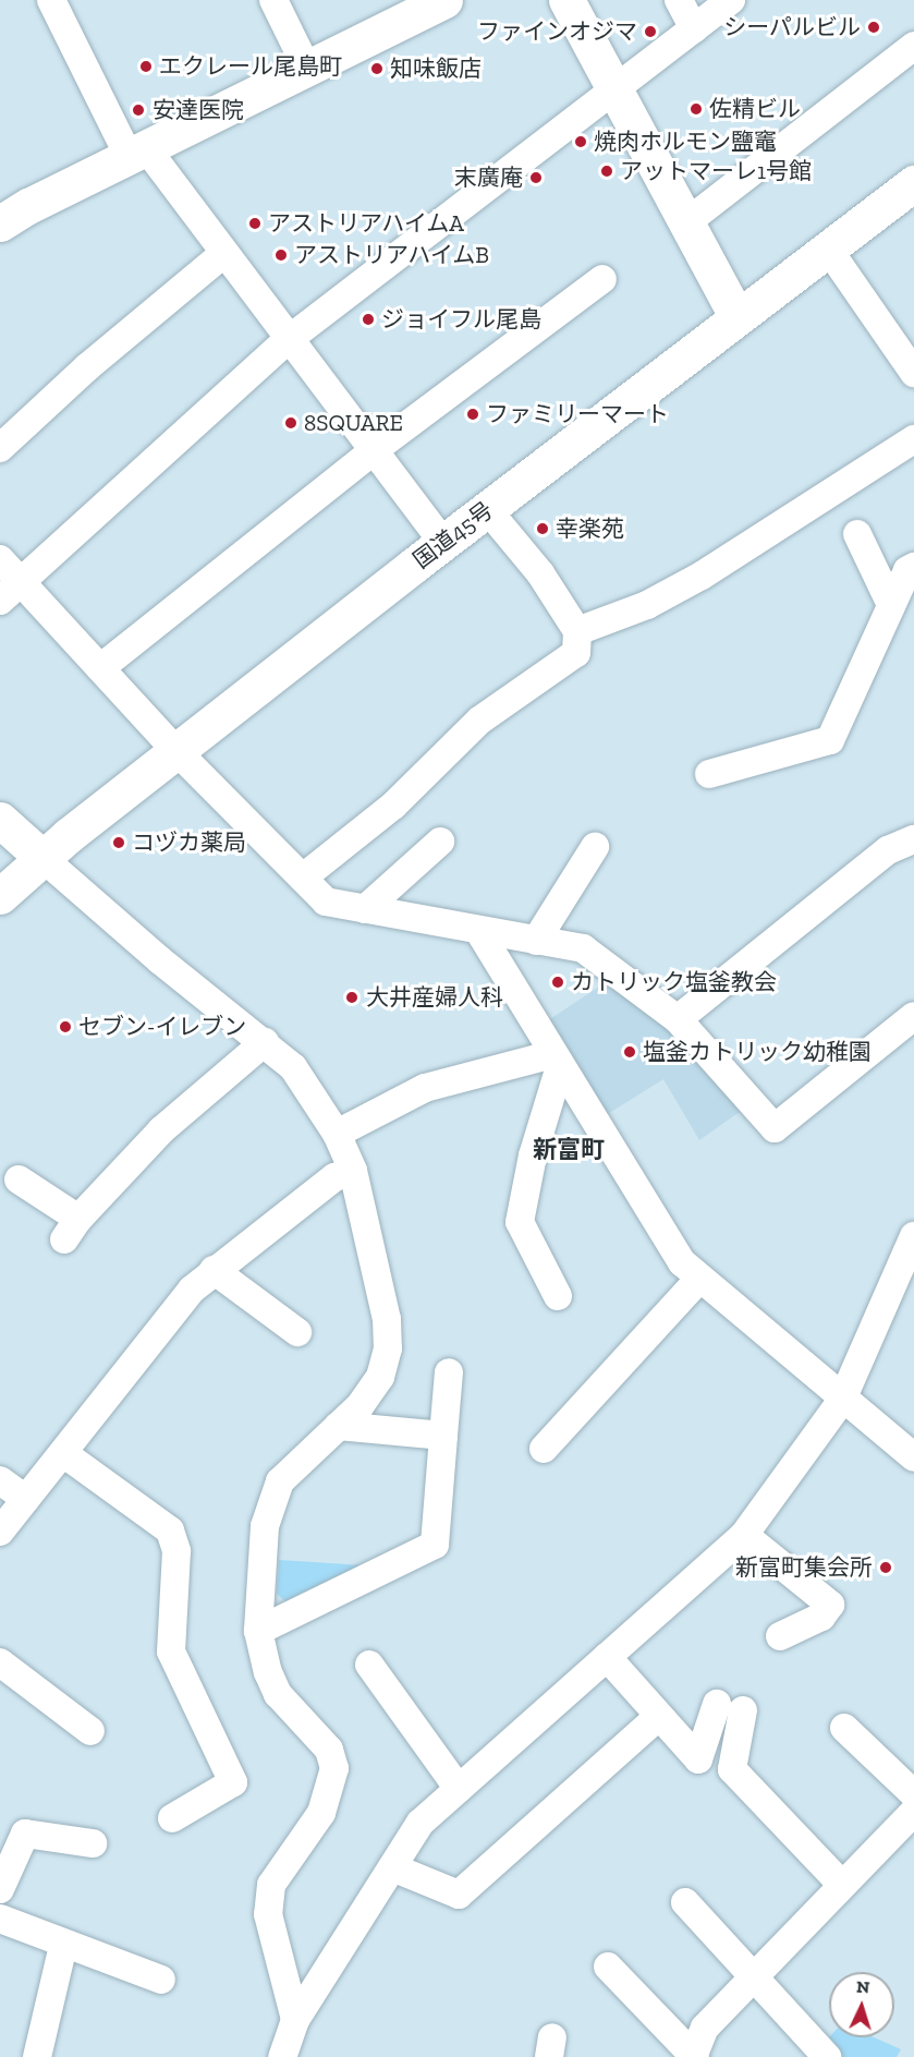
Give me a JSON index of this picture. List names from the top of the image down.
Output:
{
  "streets": {
    "main road": ["国道45号"]
  },
  "districts": ["新富町"],
  "places": [
    "シーパルビル",
    "ファインオジマ",
    "エクレール尾島町",
    "知味飯店",
    "佐精ビル",
    "安達医院",
    "焼肉ホルモン鹽竈",
    "アットマーレ1号館",
    "末廣庵",
    "アストリアハイムA",
    "アストリアハイムB",
    "ジョイフル尾島",
    "ファミリーマート",
    "8SQUARE",
    "幸楽苑",
    "コヅカ薬局",
    "カトリック塩釜教会",
    "大井産婦人科",
    "セブン-イレブン",
    "塩釜カトリック幼稚園",
    "新富町集会所"
  ],
  "north": "top"
}
